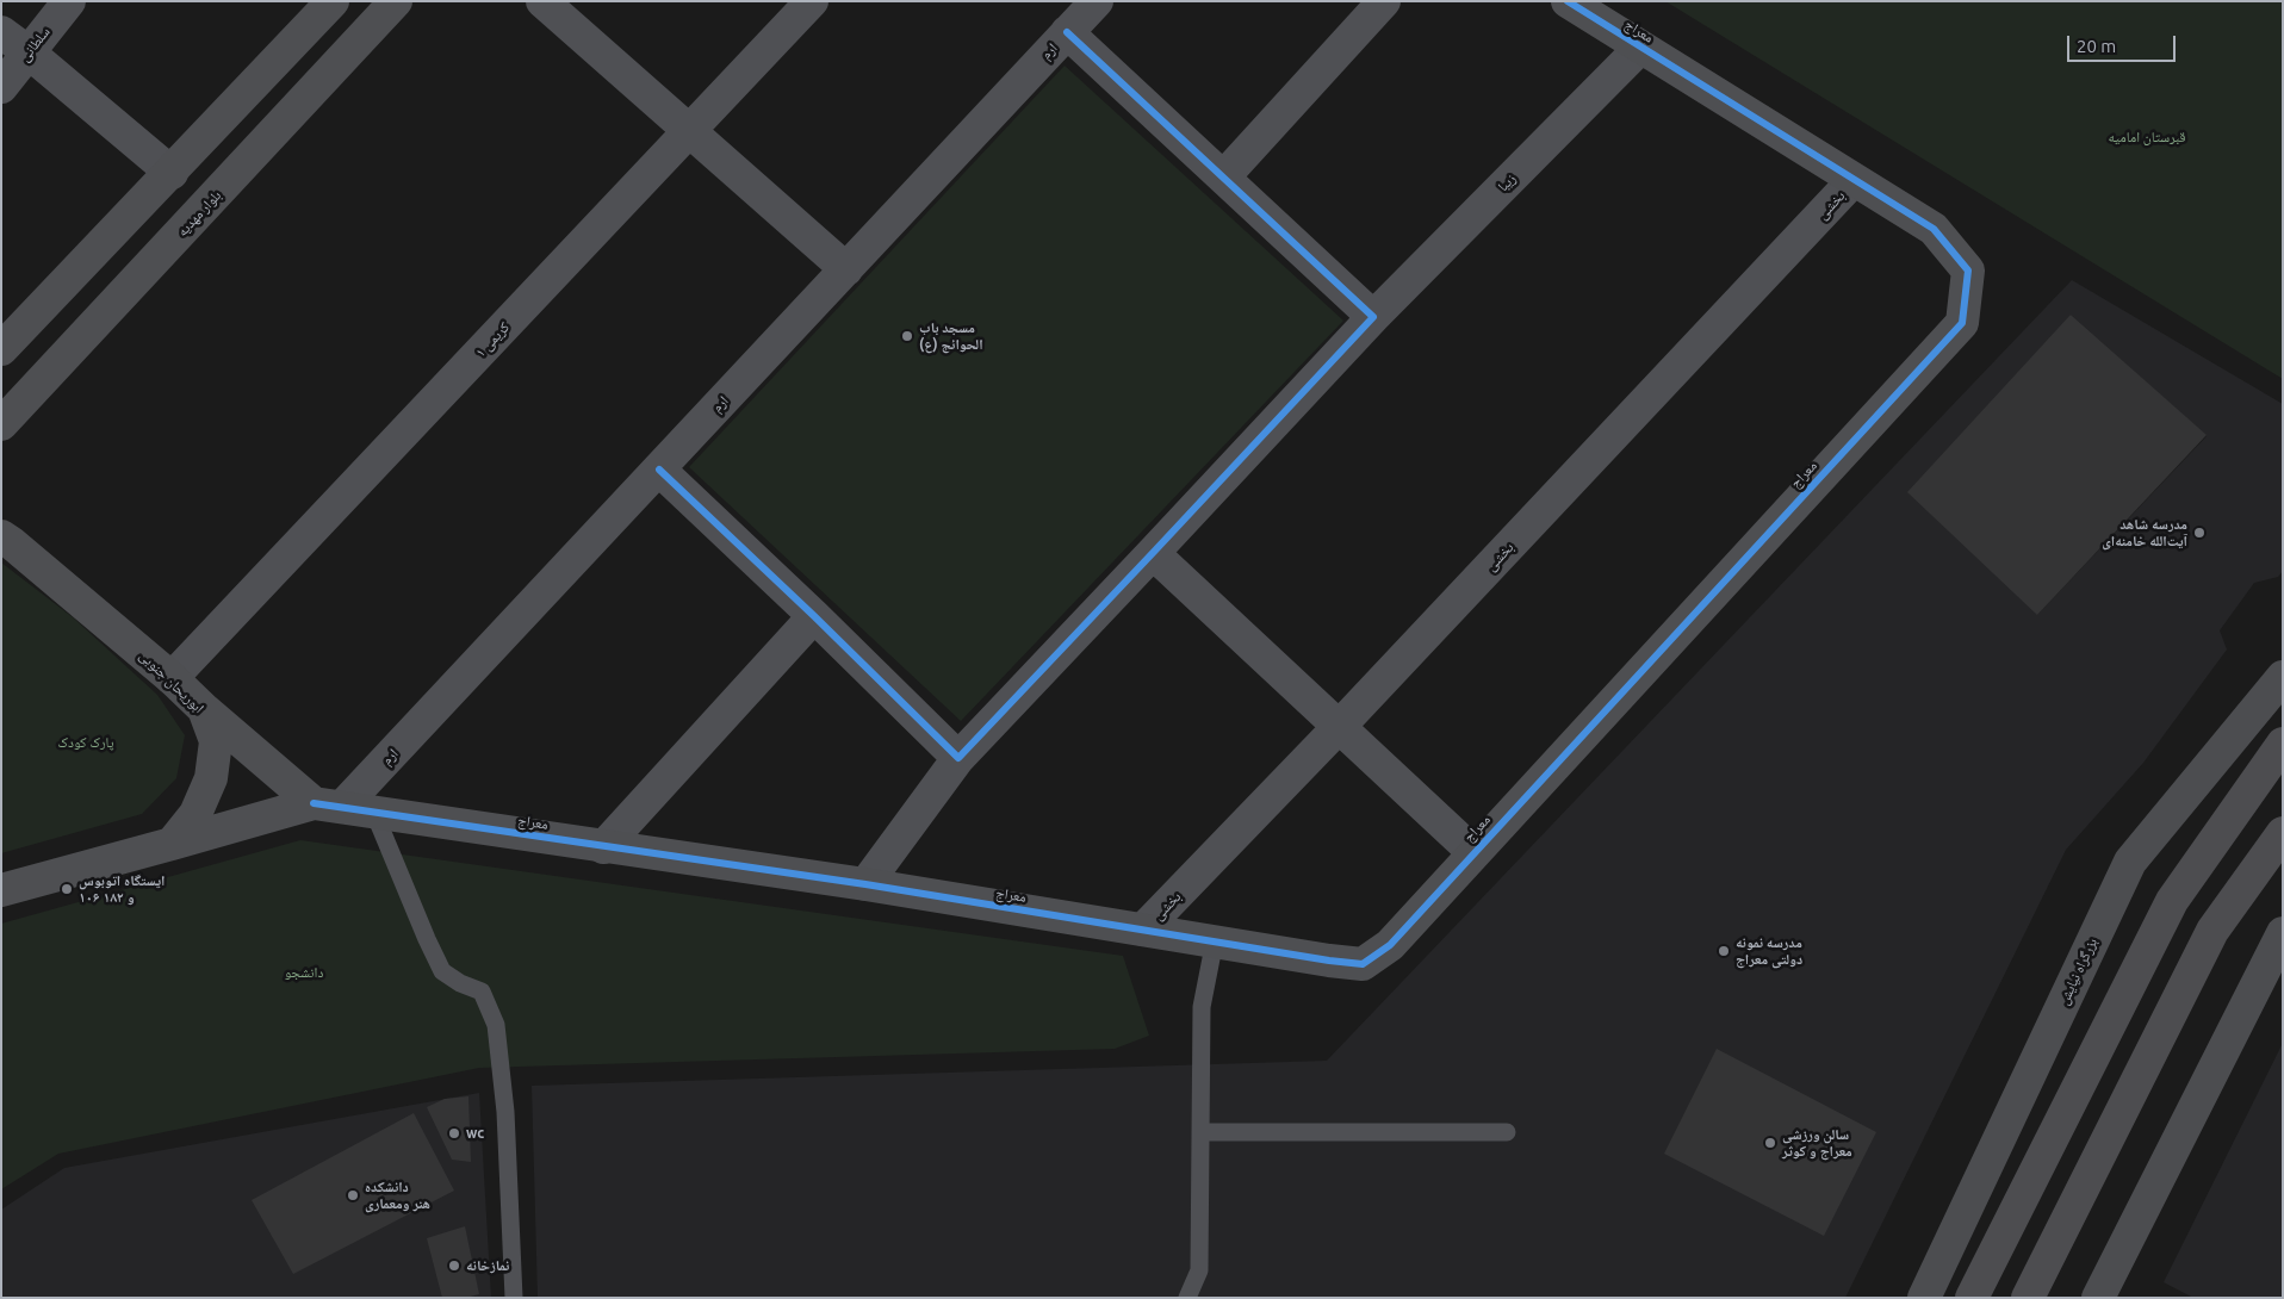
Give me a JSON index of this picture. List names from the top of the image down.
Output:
{
  "streets": {
    "main road": ["بزرگراه نیایش"],
    "street": [
      "معراج",
      "سلطانی",
      "ارم",
      "زیبا",
      "بخشی",
      "بلوار مهدیه",
      "کریمی ۱",
      "ابوریحان جنوبی"
    ]
  },
  "crossings": [
    ["معراج", "ارم"],
    ["معراج", "زیبا"],
    ["معراج", "بخشی"],
    ["کریمی ۱", "ابوریحان جنوبی"]
  ],
  "parks": ["قبرستان امامیه", "پارک کودک", "دانشجو"],
  "places": [
    "مسجد باب الحوائج (ع)",
    "مدرسه شاهد آیت‌الله خامنه‌ای",
    "ایستگاه اتوبوس ۱۰۶ و ۱۸۲",
    "مدرسه نمونه دولتی معراج",
    "wc",
    "سالن ورزشی معراج و کوثر",
    "دانشکده هنر ومعماری",
    "نمازخانه"
  ],
  "scale_bar": "20 m"
}
